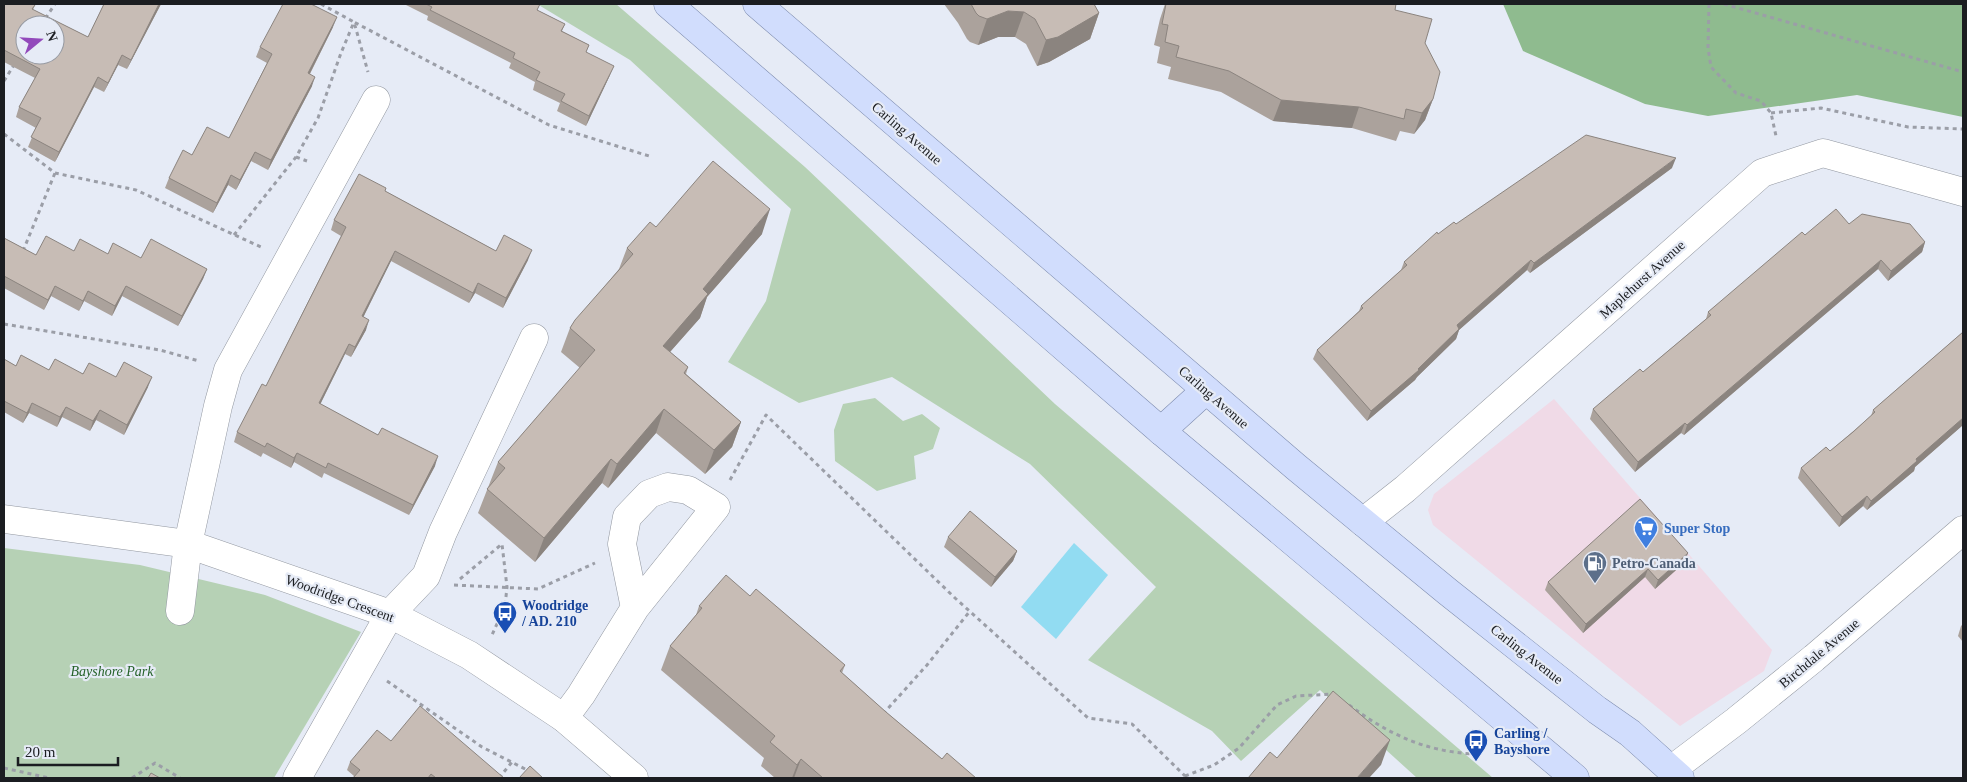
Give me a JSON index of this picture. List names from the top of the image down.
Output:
{
  "streets": {
    "main road": ["Carling Avenue"],
    "street": ["Maplehurst Avenue", "Woodridge Crescent", "Birchdale Avenue"]
  },
  "crossings": [
    ["Carling Avenue", "Maplehurst Avenue"],
    ["Carling Avenue", "Birchdale Avenue"]
  ],
  "parks": ["Bayshore Park"],
  "places": {
    "supermarket": ["Super Stop"],
    "fuel station": ["Petro-Canada"],
    "bus stop": ["Woodridge / AD. 210", "Carling / Bayshore"]
  },
  "scale_bar": "20 m",
  "north": "right"
}
